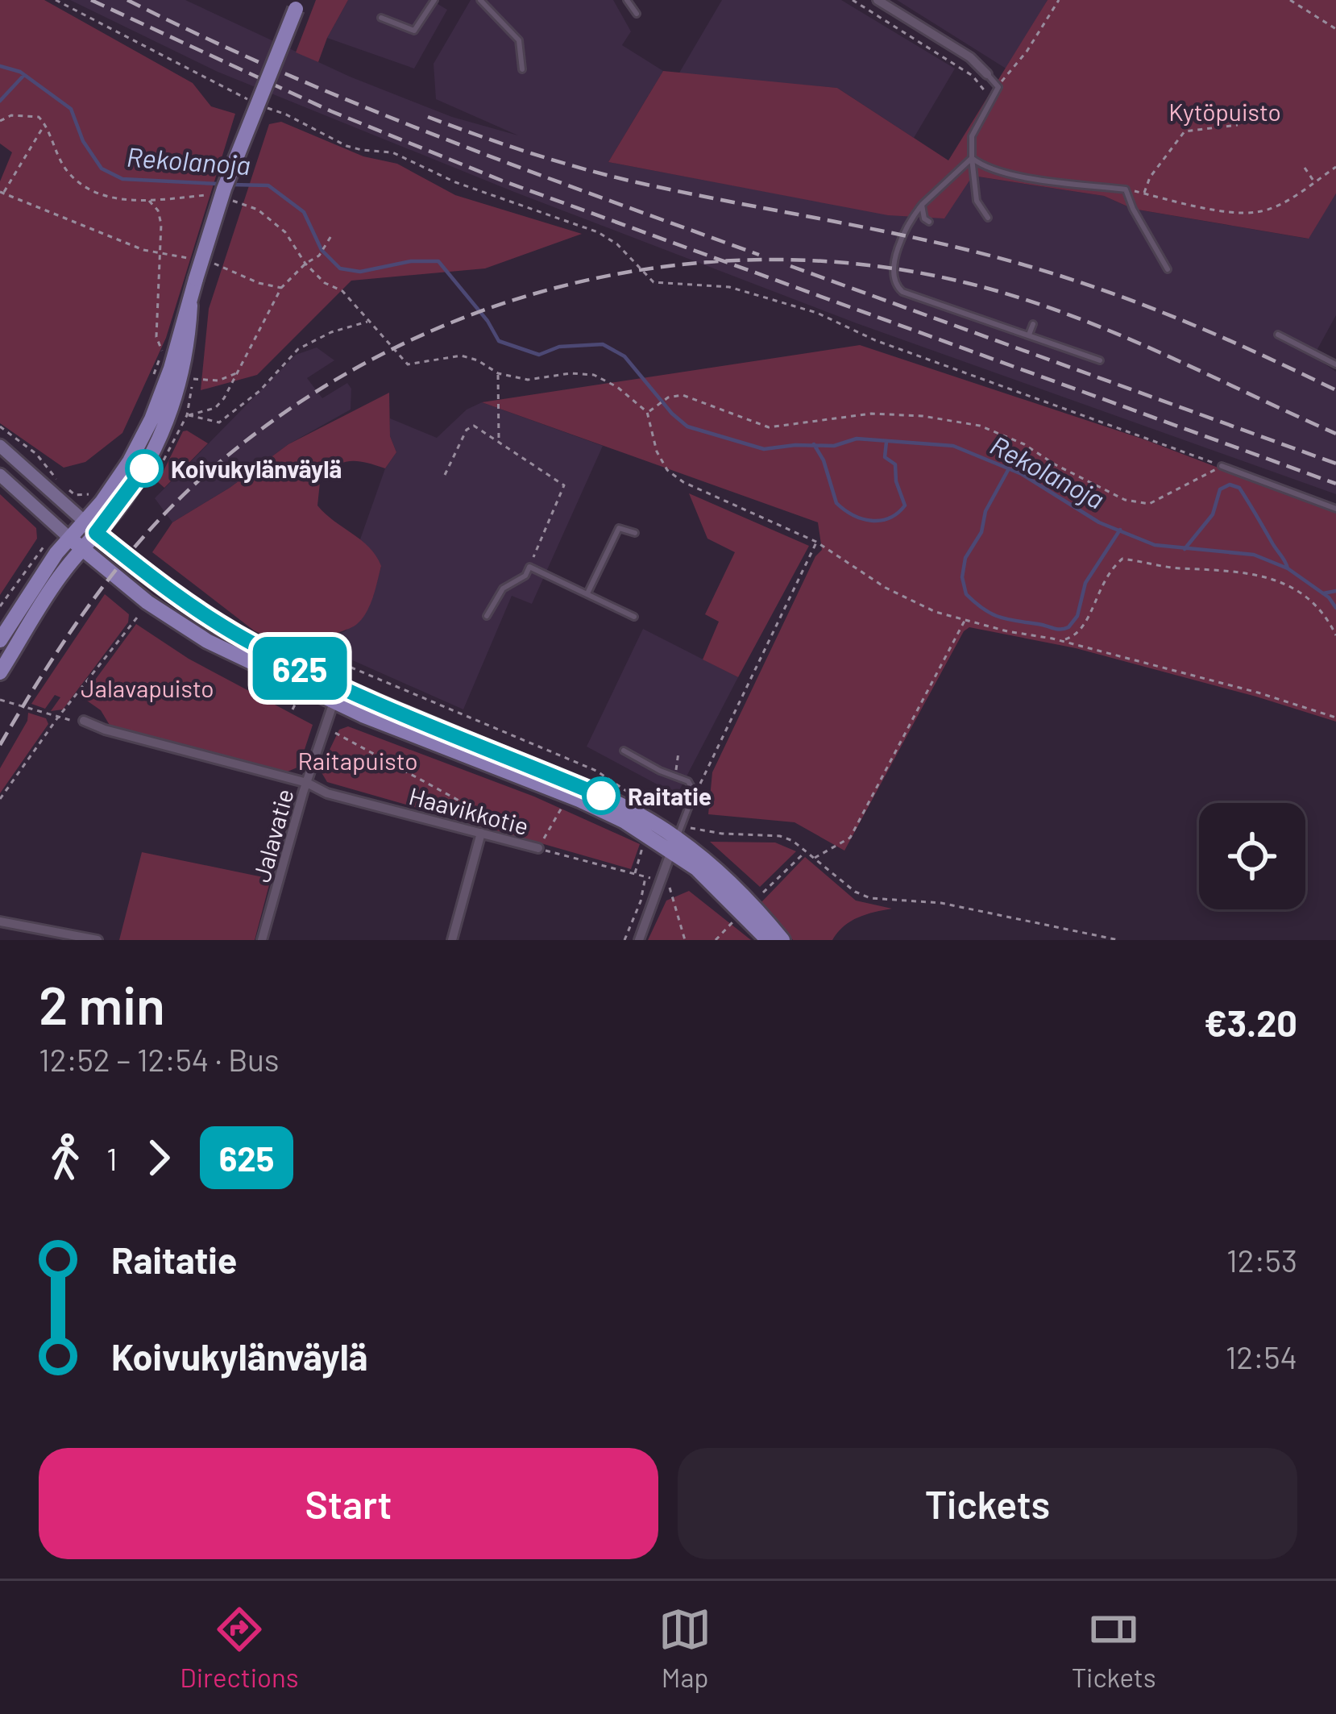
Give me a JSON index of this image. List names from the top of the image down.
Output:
{
  "streets": {
    "street": ["Haavikkotie", "Jalavatie"]
  },
  "crossings": [
    ["Haavikkotie", "Jalavatie"]
  ],
  "water": ["Rekolanoja"],
  "parks": ["Kytöpuisto", "Jalavapuisto", "Raitapuisto"],
  "places": ["Koivukylänväylä", "Raitatie"],
  "lines": ["bus line 625"],
  "page": {
    "on_map": "625",
    "heading": ["2 min", "12:52 – 12:54 · Bus", "€3.20"],
    "legs": ["1", "625"],
    "list": [
      {
        "name": "Raitatie",
        "value": "12:53"
      },
      {
        "name": "Koivukylänväylä",
        "value": "12:54"
      }
    ],
    "buttons": ["Start", "Tickets"],
    "tabs": ["Directions", "Map", "Tickets"]
  }
}
